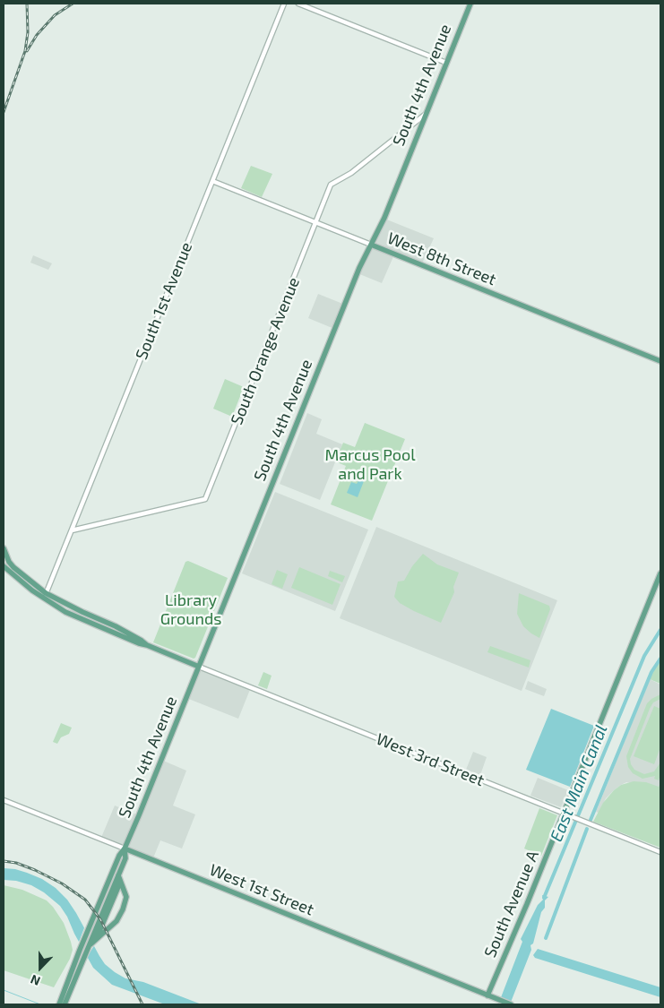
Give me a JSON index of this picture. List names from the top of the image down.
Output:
{
  "streets": {
    "main road": [
      "South 4th Avenue",
      "West 8th Street",
      "West 1st Street",
      "South Avenue A"
    ],
    "street": ["South 1st Avenue", "South Orange Avenue", "West 3rd Street"]
  },
  "crossings": [
    ["South 4th Avenue", "West 8th Street"],
    ["South 4th Avenue", "South Orange Avenue"],
    ["South 4th Avenue", "West 3rd Street"],
    ["South 4th Avenue", "West 1st Street"],
    ["West 8th Street", "South 1st Avenue"],
    ["West 8th Street", "South Orange Avenue"],
    ["South 1st Avenue", "South Orange Avenue"],
    ["West 3rd Street", "South Avenue A"],
    ["West 1st Street", "South Avenue A"]
  ],
  "water": ["East Main Canal"],
  "parks": ["Marcus Pool and Park", "Library Grounds"],
  "north": "bottom"
}
